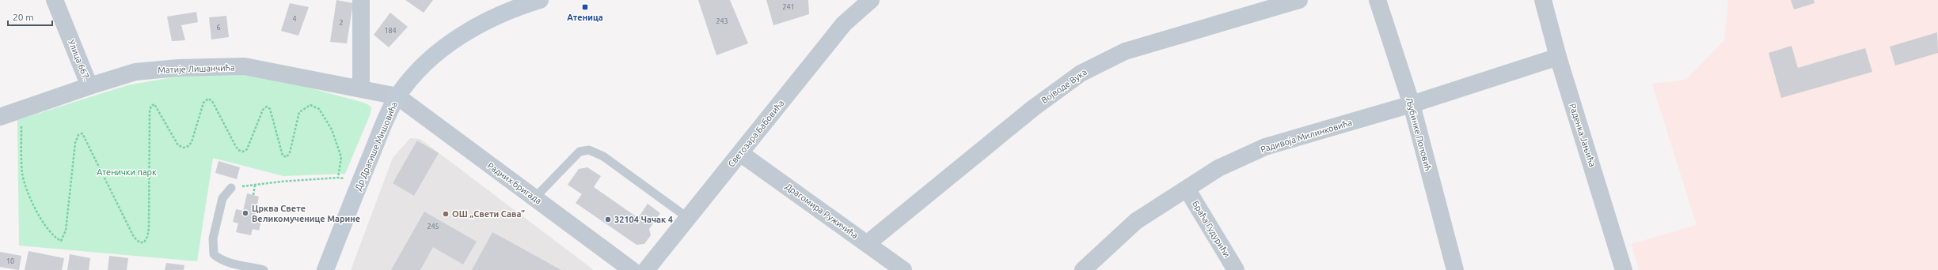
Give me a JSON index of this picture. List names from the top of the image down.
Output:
{
  "streets": {
    "main road": ["Др Драгише Мишовића"],
    "street": [
      "Улица 667.",
      "Матије Лишанчића",
      "Војводе Вука",
      "Светозара Бабовића",
      "Љубинке Поповић",
      "Раденка Јањића",
      "Радивоја Милинковића",
      "Радних бригада",
      "Драгомира Ружичића",
      "Браћа Гудурићи"
    ]
  },
  "crossings": [
    ["Улица 667.", "Матије Лишанчића"],
    ["Матије Лишанчића", "Др Драгише Мишовића"],
    ["Матије Лишанчића", "Радних бригада"],
    ["Војводе Вука", "Драгомира Ружичића"],
    ["Светозара Бабовића", "Драгомира Ружичића"],
    ["Љубинке Поповић", "Радивоја Милинковића"],
    ["Раденка Јањића", "Радивоја Милинковића"],
    ["Радивоја Милинковића", "Браћа Гудурићи"],
    ["Др Драгише Мишовића", "Радних бригада"]
  ],
  "parks": ["Атенички парк"],
  "places": {
    "transit": ["Атеница"],
    "other": ["Црква Свете Великомученице Марине", "ОШ „Свети Сава”", "32104 Чачак 4"]
  },
  "house_numbers": [
    "241",
    "4",
    "243",
    "2",
    "6",
    "184",
    "245",
    "10"
  ],
  "scale_bar": "20 m"
}
